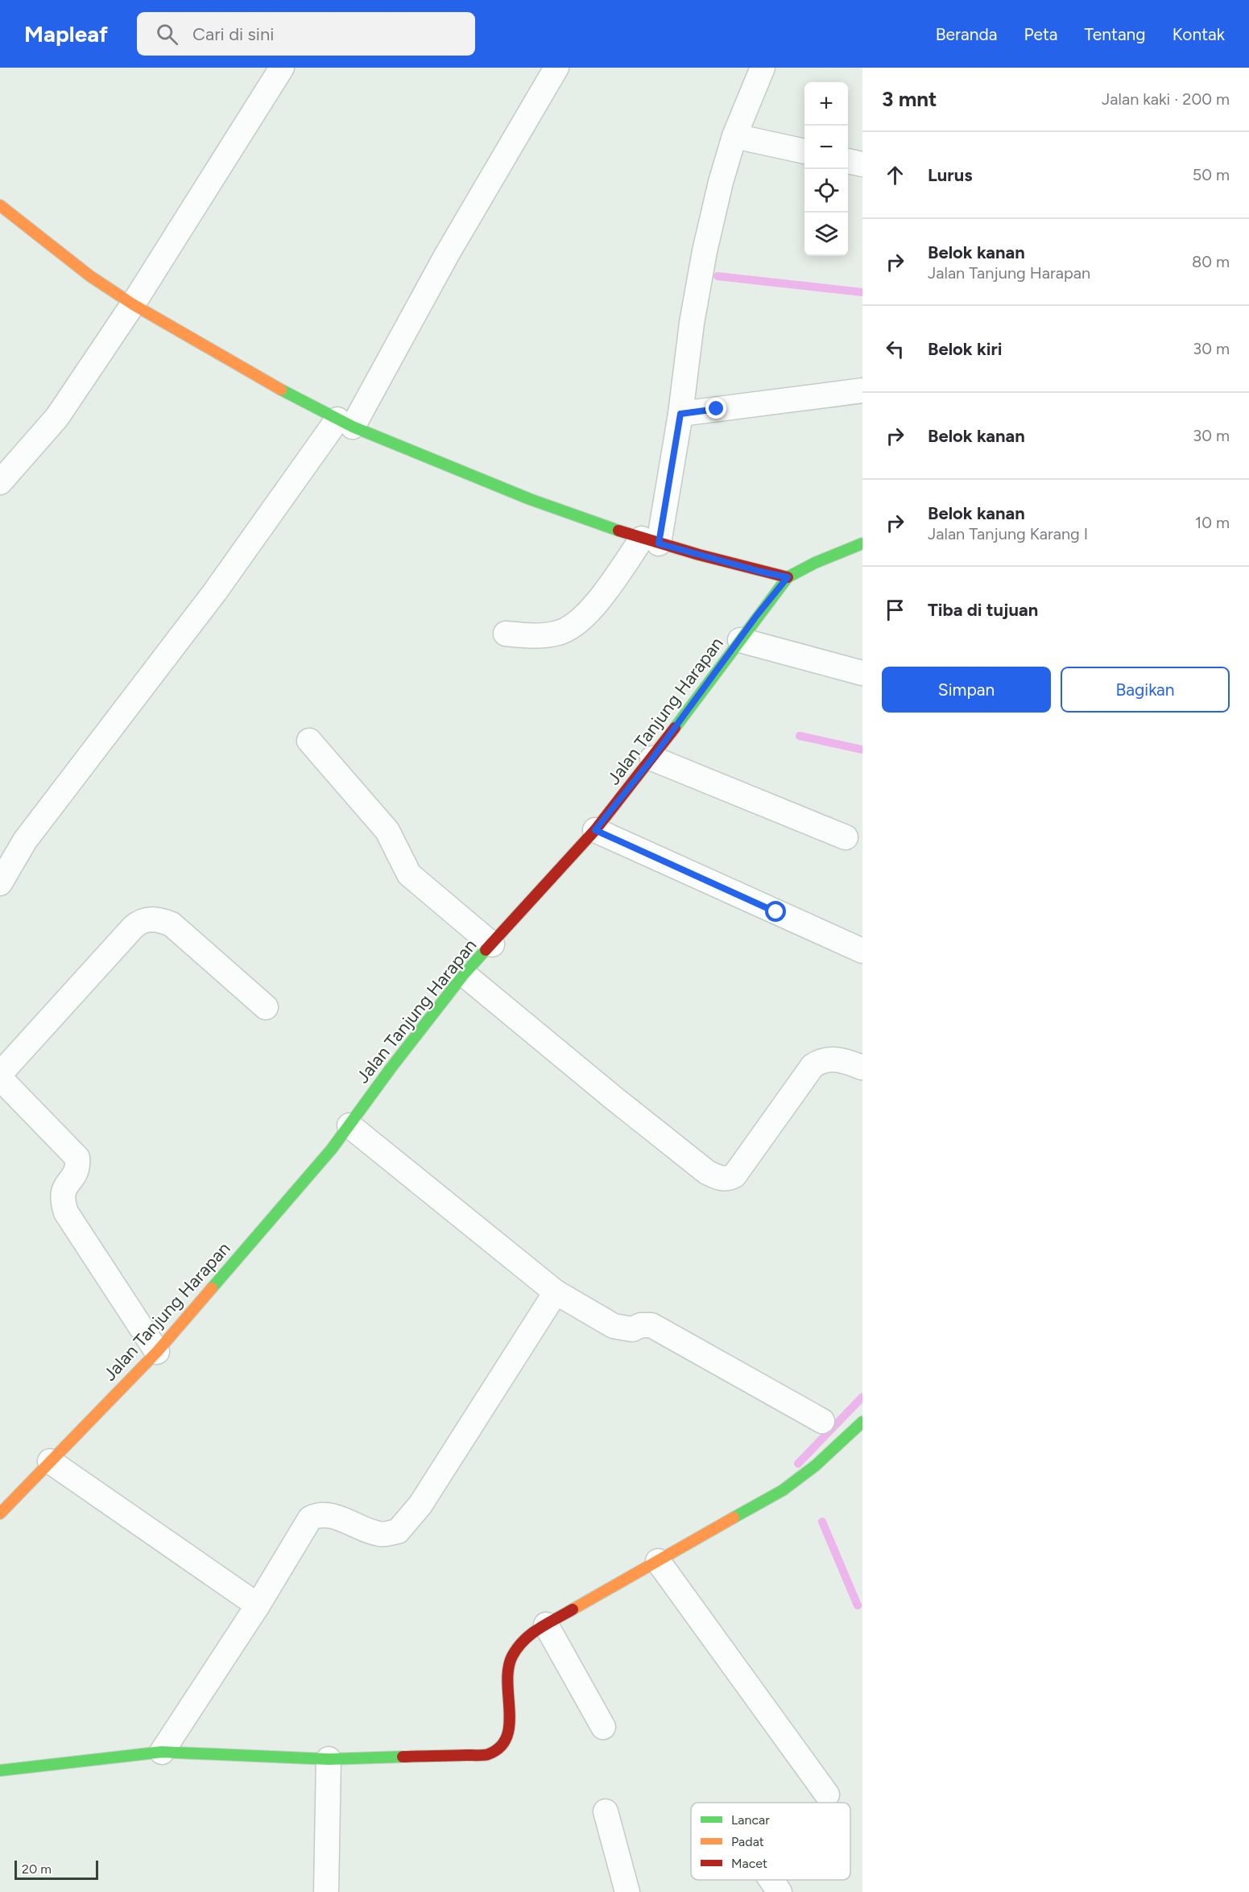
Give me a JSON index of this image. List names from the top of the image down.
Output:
{
  "streets": {
    "street": ["Jalan Tanjung Harapan"]
  },
  "legend": ["Lancar", "Padat", "Macet"],
  "scale_bar": "20 m",
  "page": {
    "header": "Mapleaf",
    "search": "Cari di sini",
    "nav": [
      "Beranda",
      "Peta",
      "Tentang",
      "Kontak"
    ],
    "heading": ["3 mnt", "Jalan kaki · 200 m"],
    "map_buttons": ["+", "−"],
    "list": [
      ["Lurus", "50 m"],
      ["Belok kanan", "Jalan Tanjung Harapan", "80 m"],
      ["Belok kiri", "30 m"],
      ["Belok kanan", "30 m"],
      ["Belok kanan", "Jalan Tanjung Karang I", "10 m"],
      "Tiba di tujuan"
    ],
    "buttons": ["Simpan", "Bagikan"],
    "scale": "20 m"
  }
}
